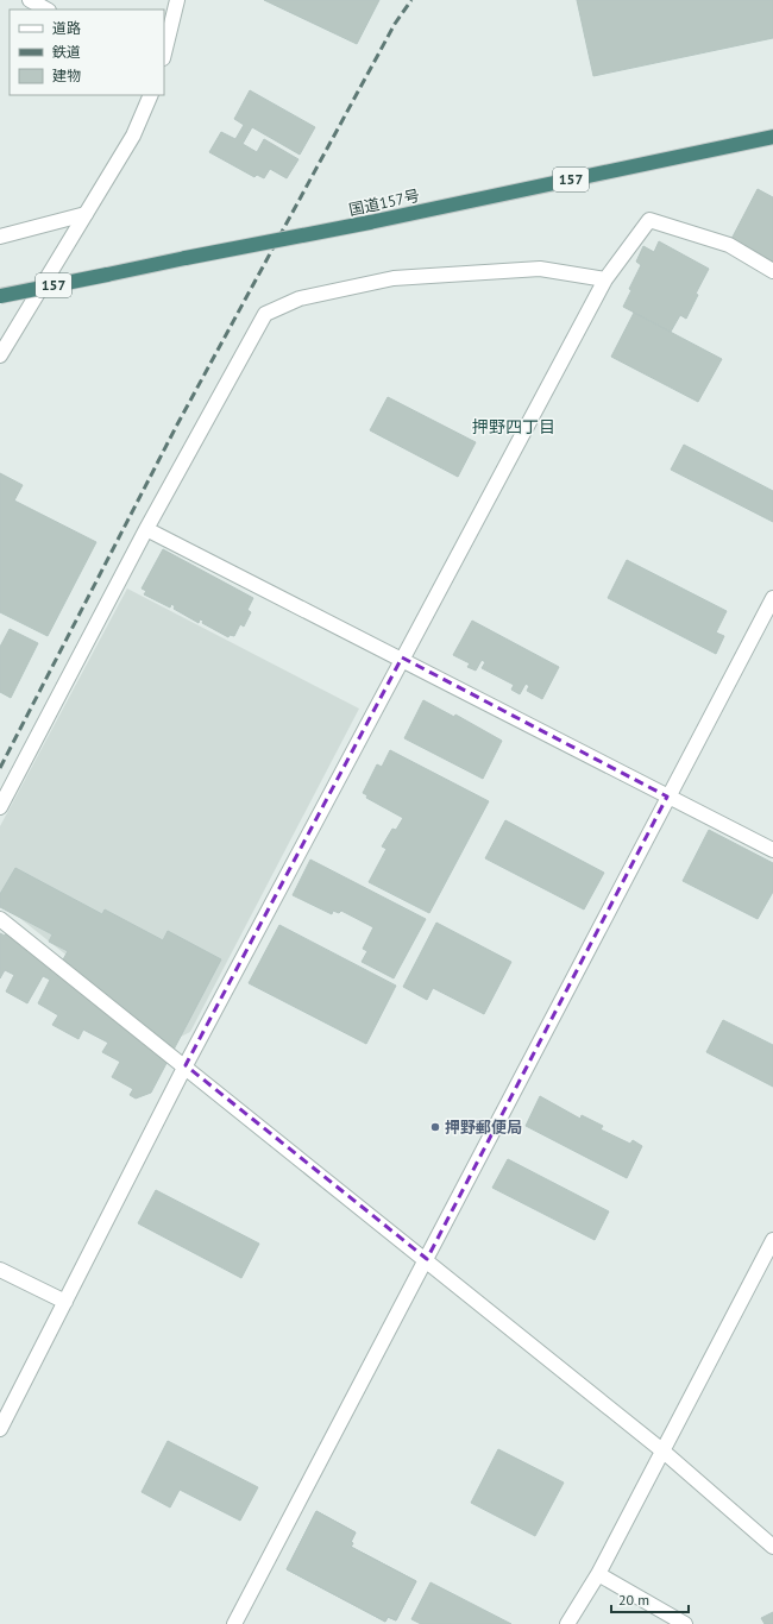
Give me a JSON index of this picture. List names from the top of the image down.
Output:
{
  "streets": {
    "highway": ["157", "国道157号"]
  },
  "districts": ["押野四丁目"],
  "places": ["押野郵便局"],
  "legend": ["道路", "鉄道", "建物"],
  "scale_bar": "20 m"
}
